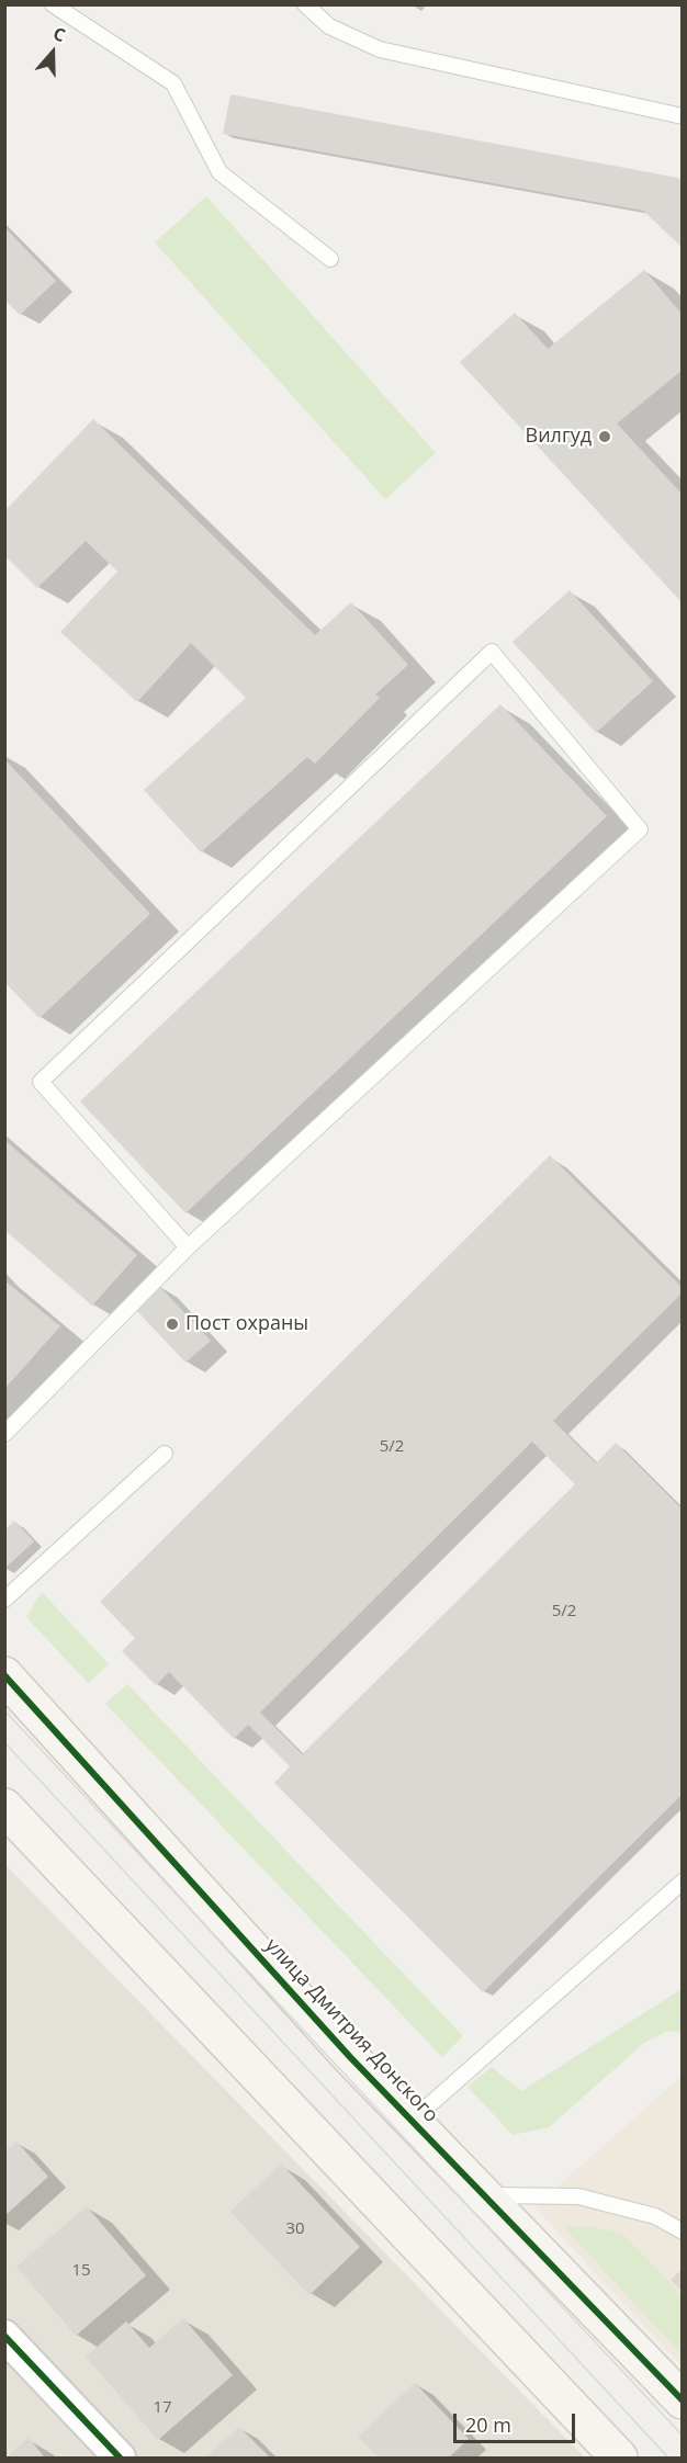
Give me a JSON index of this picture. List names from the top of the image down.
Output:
{
  "streets": {
    "street": ["улица Дмитрия Донского"]
  },
  "places": ["Вилгуд", "Пост охраны"],
  "house_numbers": [
    "5/2",
    "5/2",
    "30",
    "15",
    "17"
  ],
  "scale_bar": "20 m",
  "north": "top"
}
